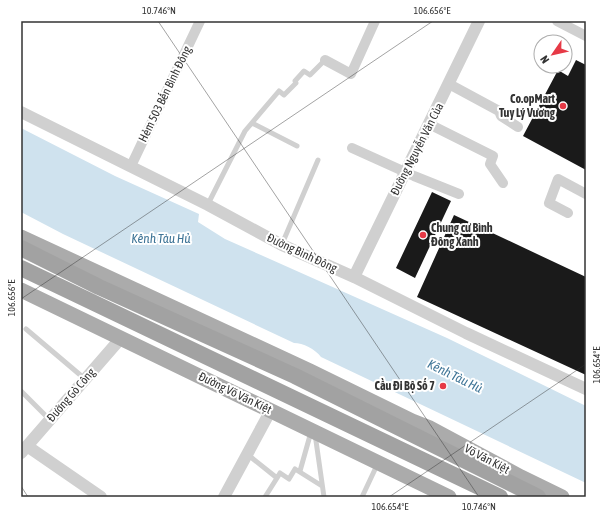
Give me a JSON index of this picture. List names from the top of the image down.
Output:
{
  "streets": {
    "highway": ["Đường Võ Văn Kiệt", "Võ Văn Kiệt"],
    "street": [
      "Hẻm 503 Bến Bình Đông",
      "Đường Nguyễn Văn Của",
      "Đường Bình Đông",
      "Đường Gò Công"
    ]
  },
  "crossings": [
    ["Hẻm 503 Bến Bình Đông", "Đường Bình Đông"],
    ["Đường Nguyễn Văn Của", "Đường Bình Đông"],
    ["Đường Võ Văn Kiệt", "Đường Gò Công"]
  ],
  "water": ["Kênh Tàu Hủ"],
  "places": ["Co.opMart Tuy Lý Vương", "Chung cư Bình Đông Xanh", "Cầu Đi Bộ Số 7"],
  "north": "bottom left",
  "coordinates": ["10.746°N", "106.656°E", "106.654°E"]
}
